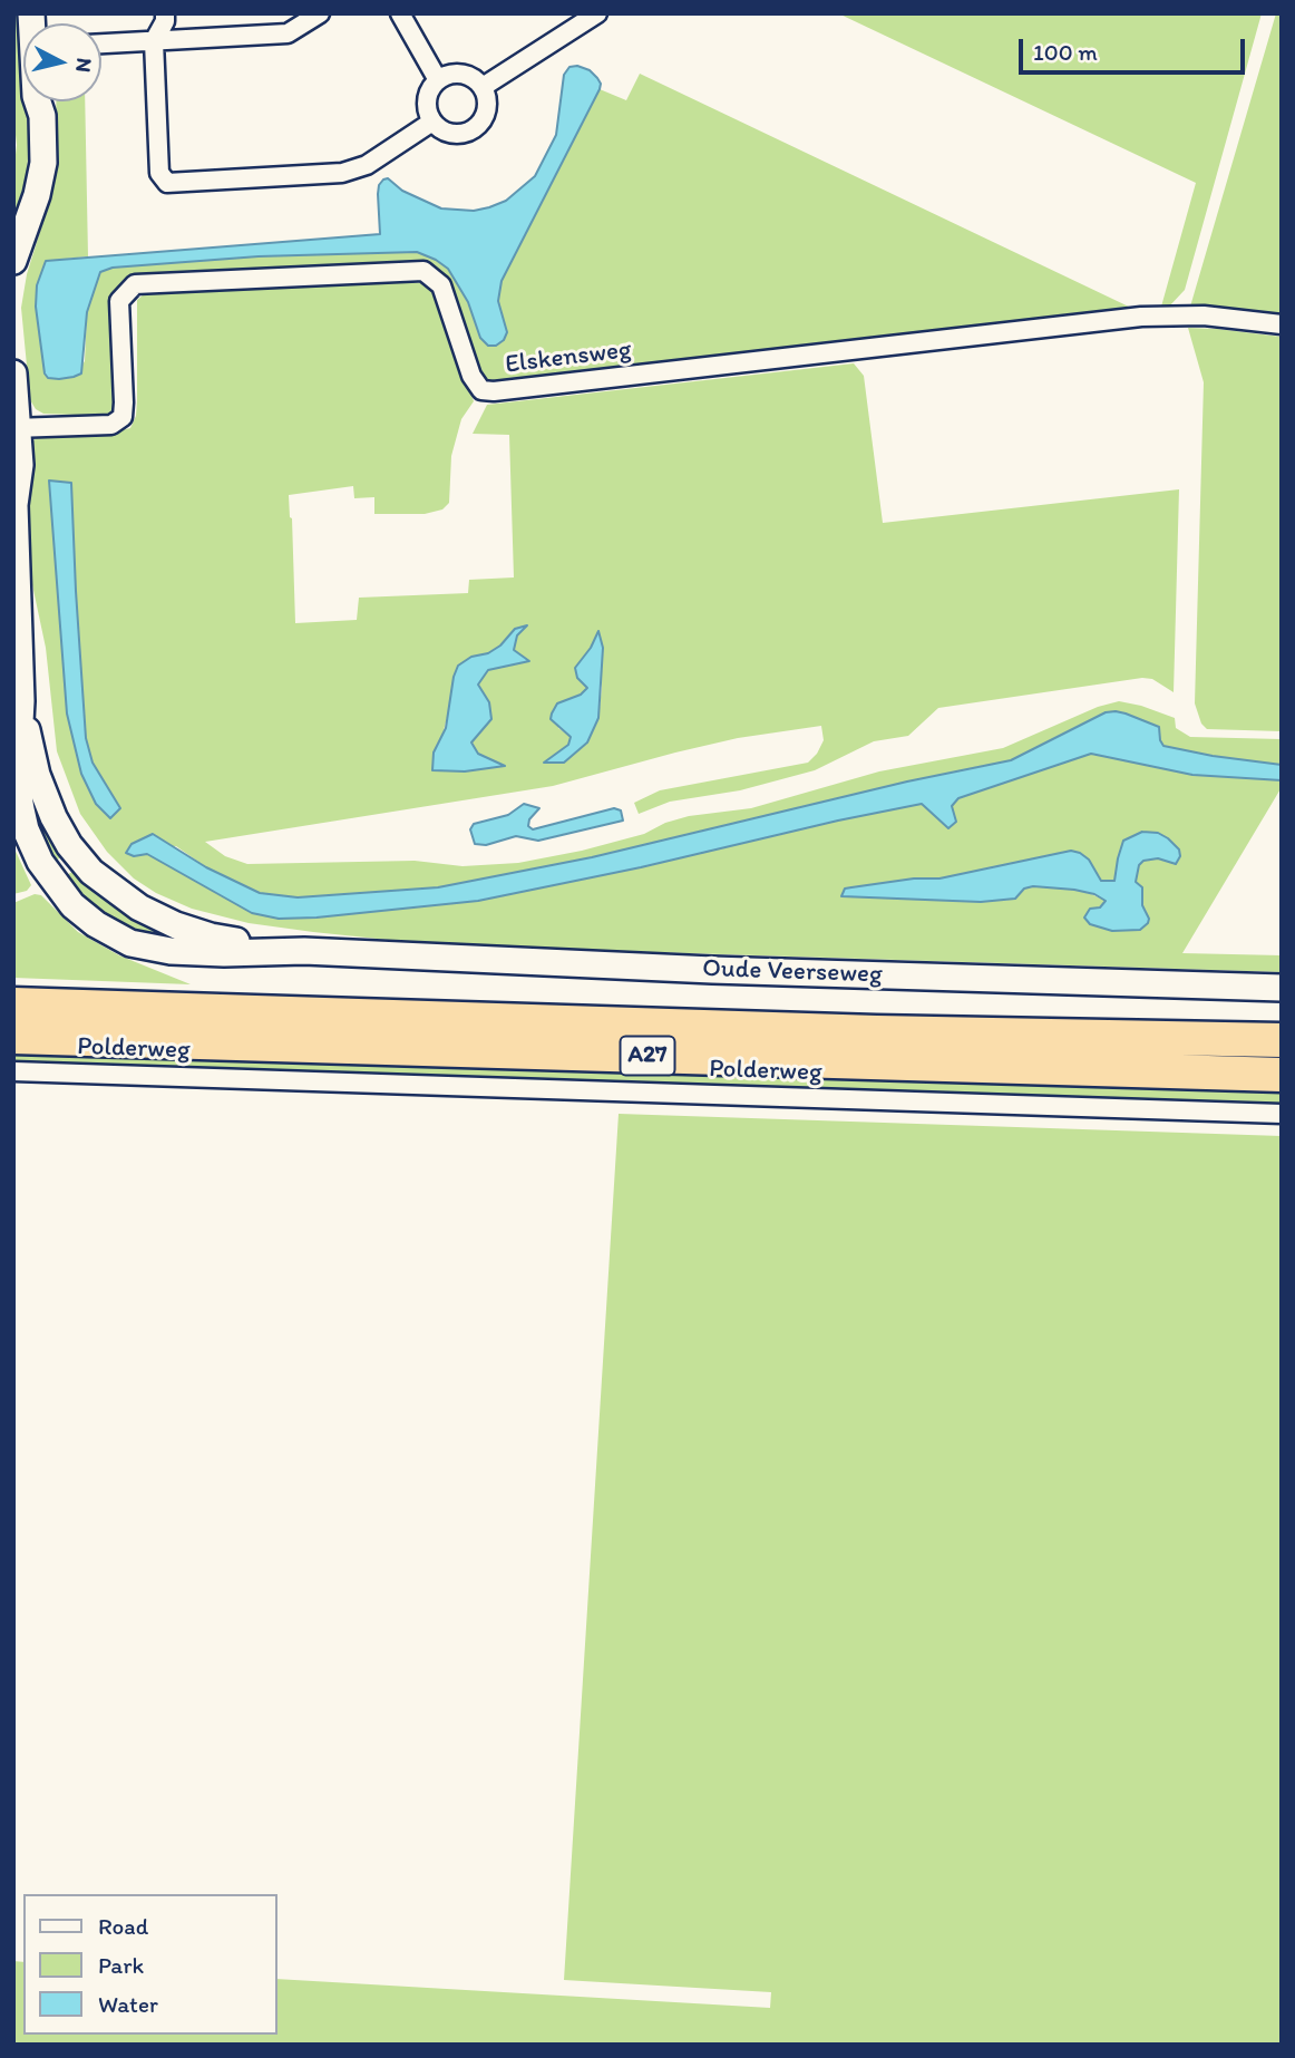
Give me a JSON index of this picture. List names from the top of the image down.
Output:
{
  "streets": {
    "highway": ["A27"],
    "street": ["Elskensweg", "Oude Veerseweg", "Polderweg"]
  },
  "legend": ["Road", "Park", "Water"],
  "scale_bar": "100 m",
  "north": "right"
}
